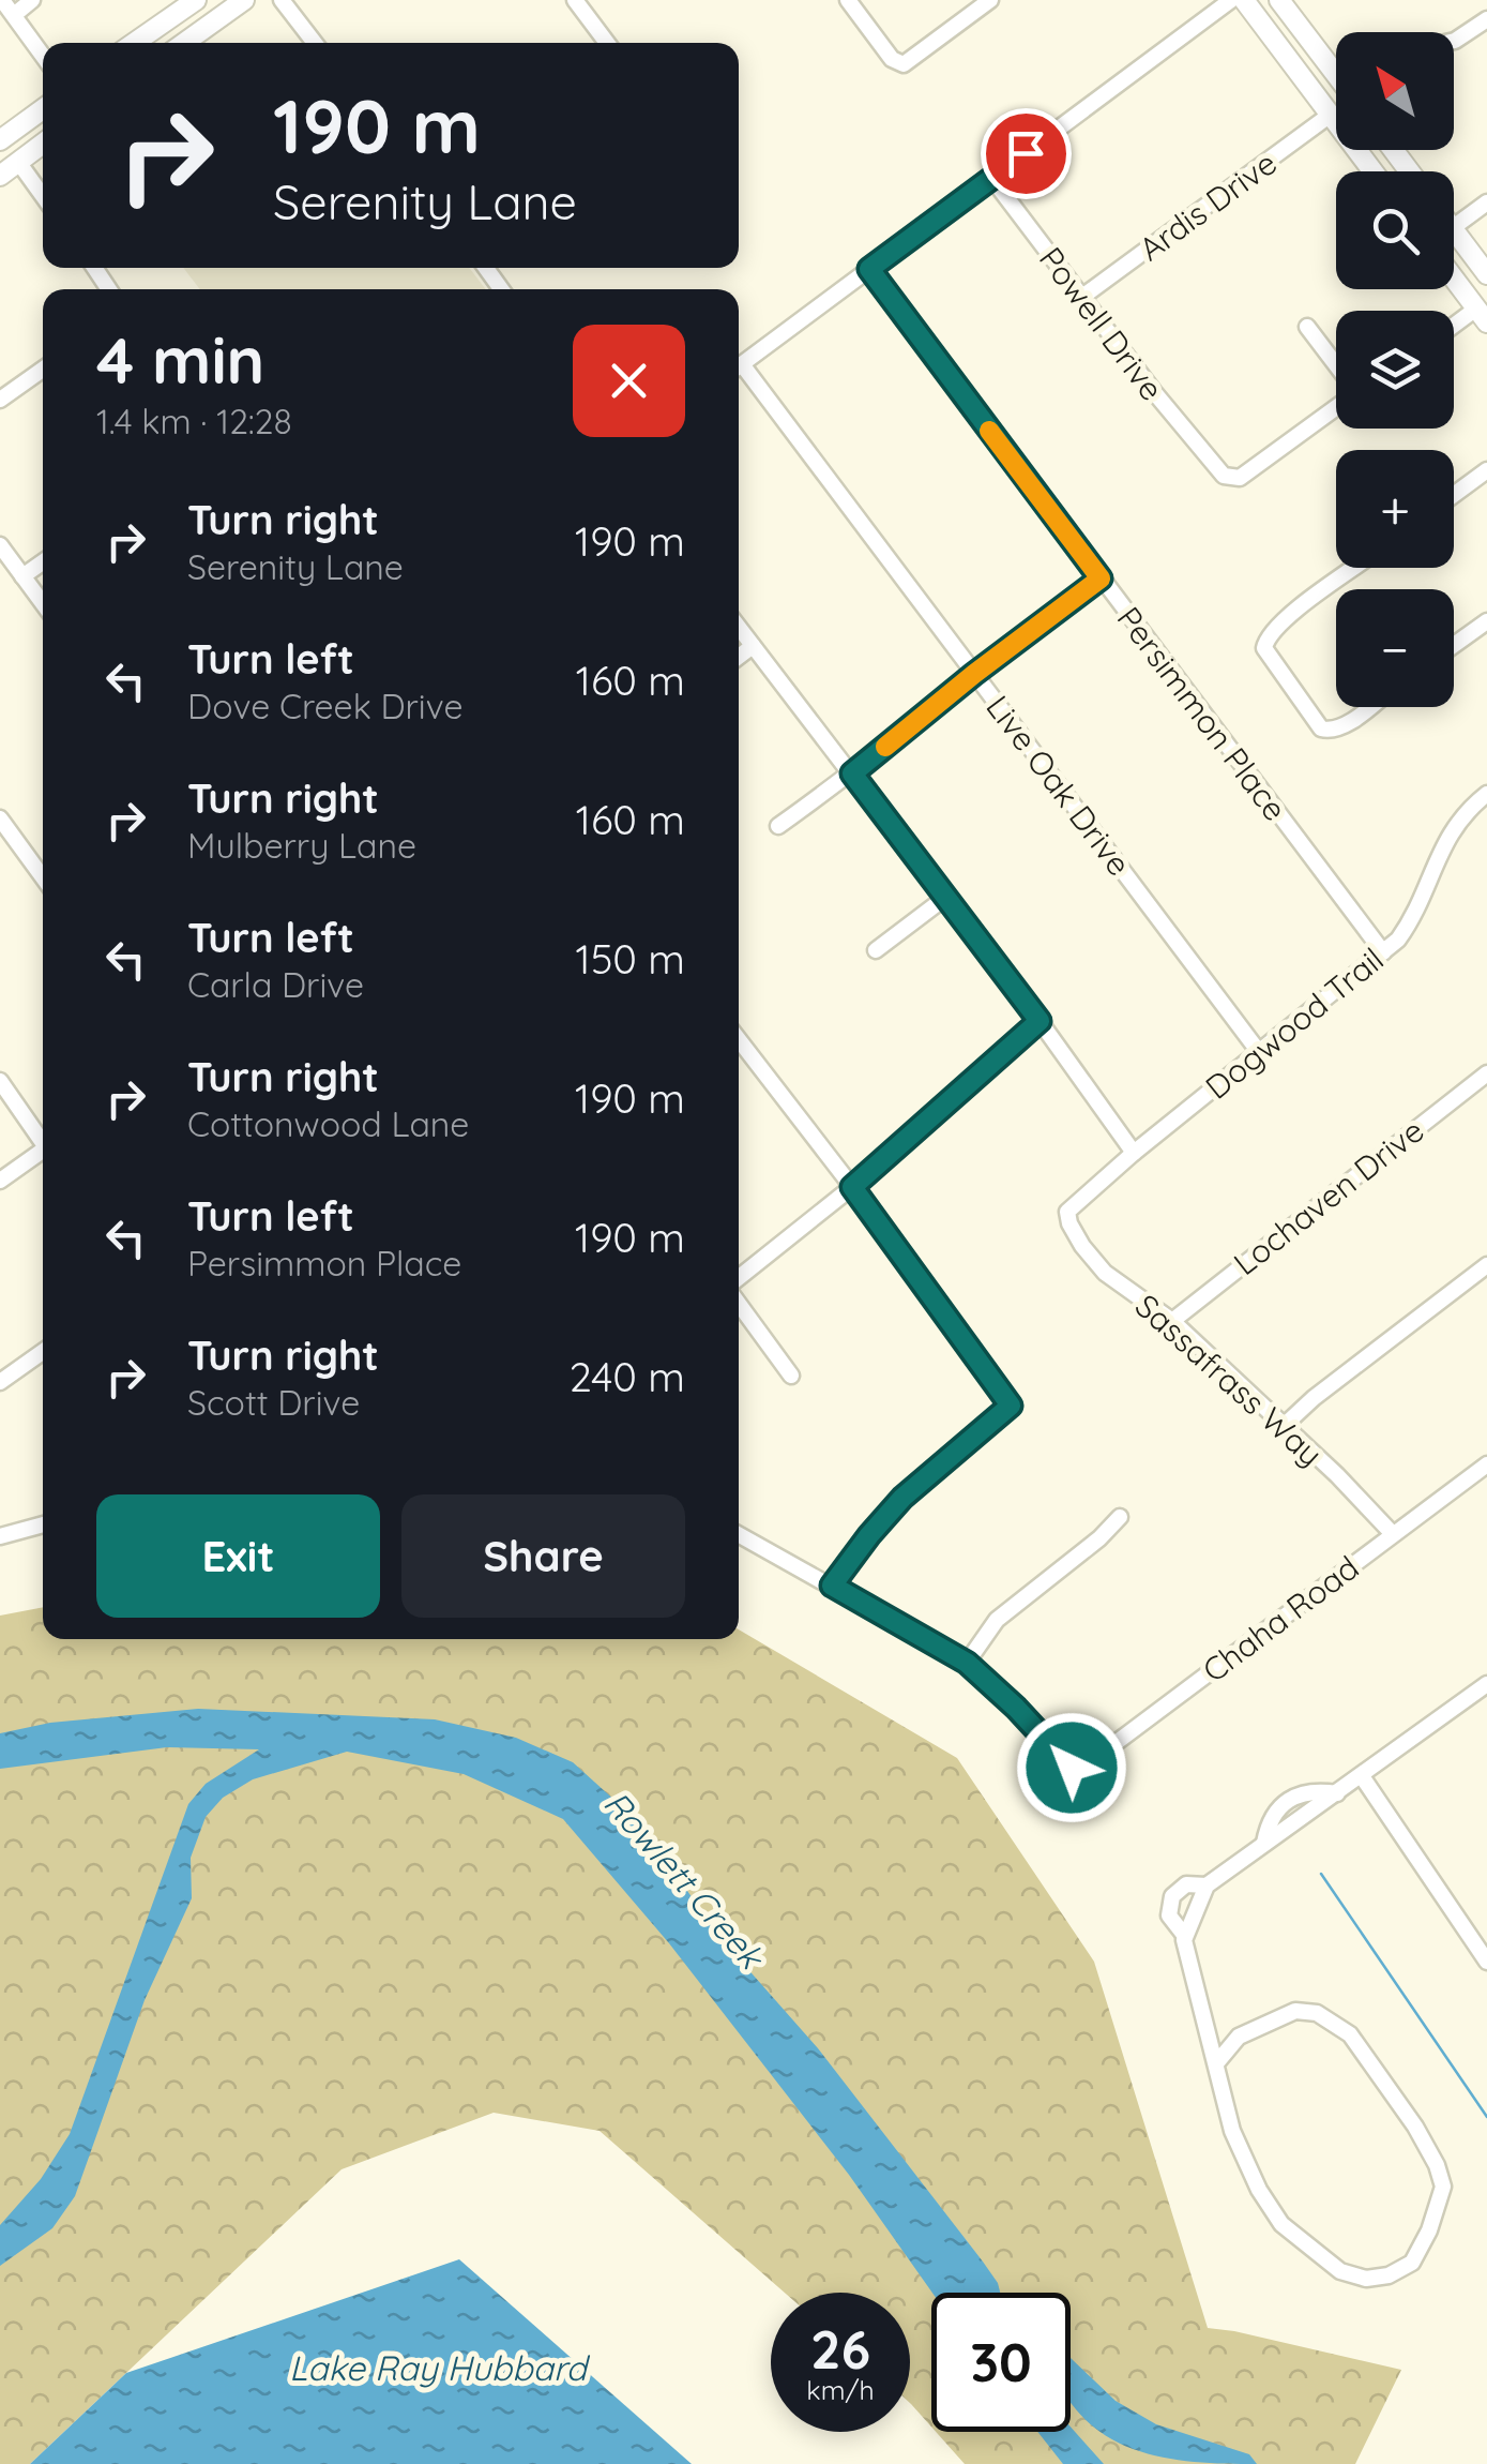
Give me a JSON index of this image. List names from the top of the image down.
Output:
{
  "streets": {
    "street": [
      "Ardis Drive",
      "Powell Drive",
      "Persimmon Place",
      "Live Oak Drive",
      "Dogwood Trail",
      "Lochaven Drive",
      "Sassafrass Way",
      "Chaha Road"
    ]
  },
  "crossings": [
    ["Ardis Drive", "Powell Drive"],
    ["Persimmon Place", "Dogwood Trail"],
    ["Live Oak Drive", "Dogwood Trail"],
    ["Dogwood Trail", "Sassafrass Way"],
    ["Lochaven Drive", "Sassafrass Way"],
    ["Sassafrass Way", "Chaha Road"]
  ],
  "water": ["Rowlett Creek", "Lake Ray Hubbard"],
  "north": "top left",
  "page": {
    "map_buttons": ["+", "−"],
    "turn": ["190 m", "Serenity Lane"],
    "heading": ["4 min", "1.4 km · 12:28"],
    "list": [
      {
        "name": "Turn right",
        "note": "Serenity Lane",
        "value": "190 m"
      },
      {
        "name": "Turn left",
        "note": "Dove Creek Drive",
        "value": "160 m"
      },
      {
        "name": "Turn right",
        "note": "Mulberry Lane",
        "value": "160 m"
      },
      {
        "name": "Turn left",
        "note": "Carla Drive",
        "value": "150 m"
      },
      {
        "name": "Turn right",
        "note": "Cottonwood Lane",
        "value": "190 m"
      },
      {
        "name": "Turn left",
        "note": "Persimmon Place",
        "value": "190 m"
      },
      {
        "name": "Turn right",
        "note": "Scott Drive",
        "value": "240 m"
      }
    ],
    "buttons": ["Exit", "Share"],
    "speed": "26 km/h",
    "limit": "30"
  }
}
